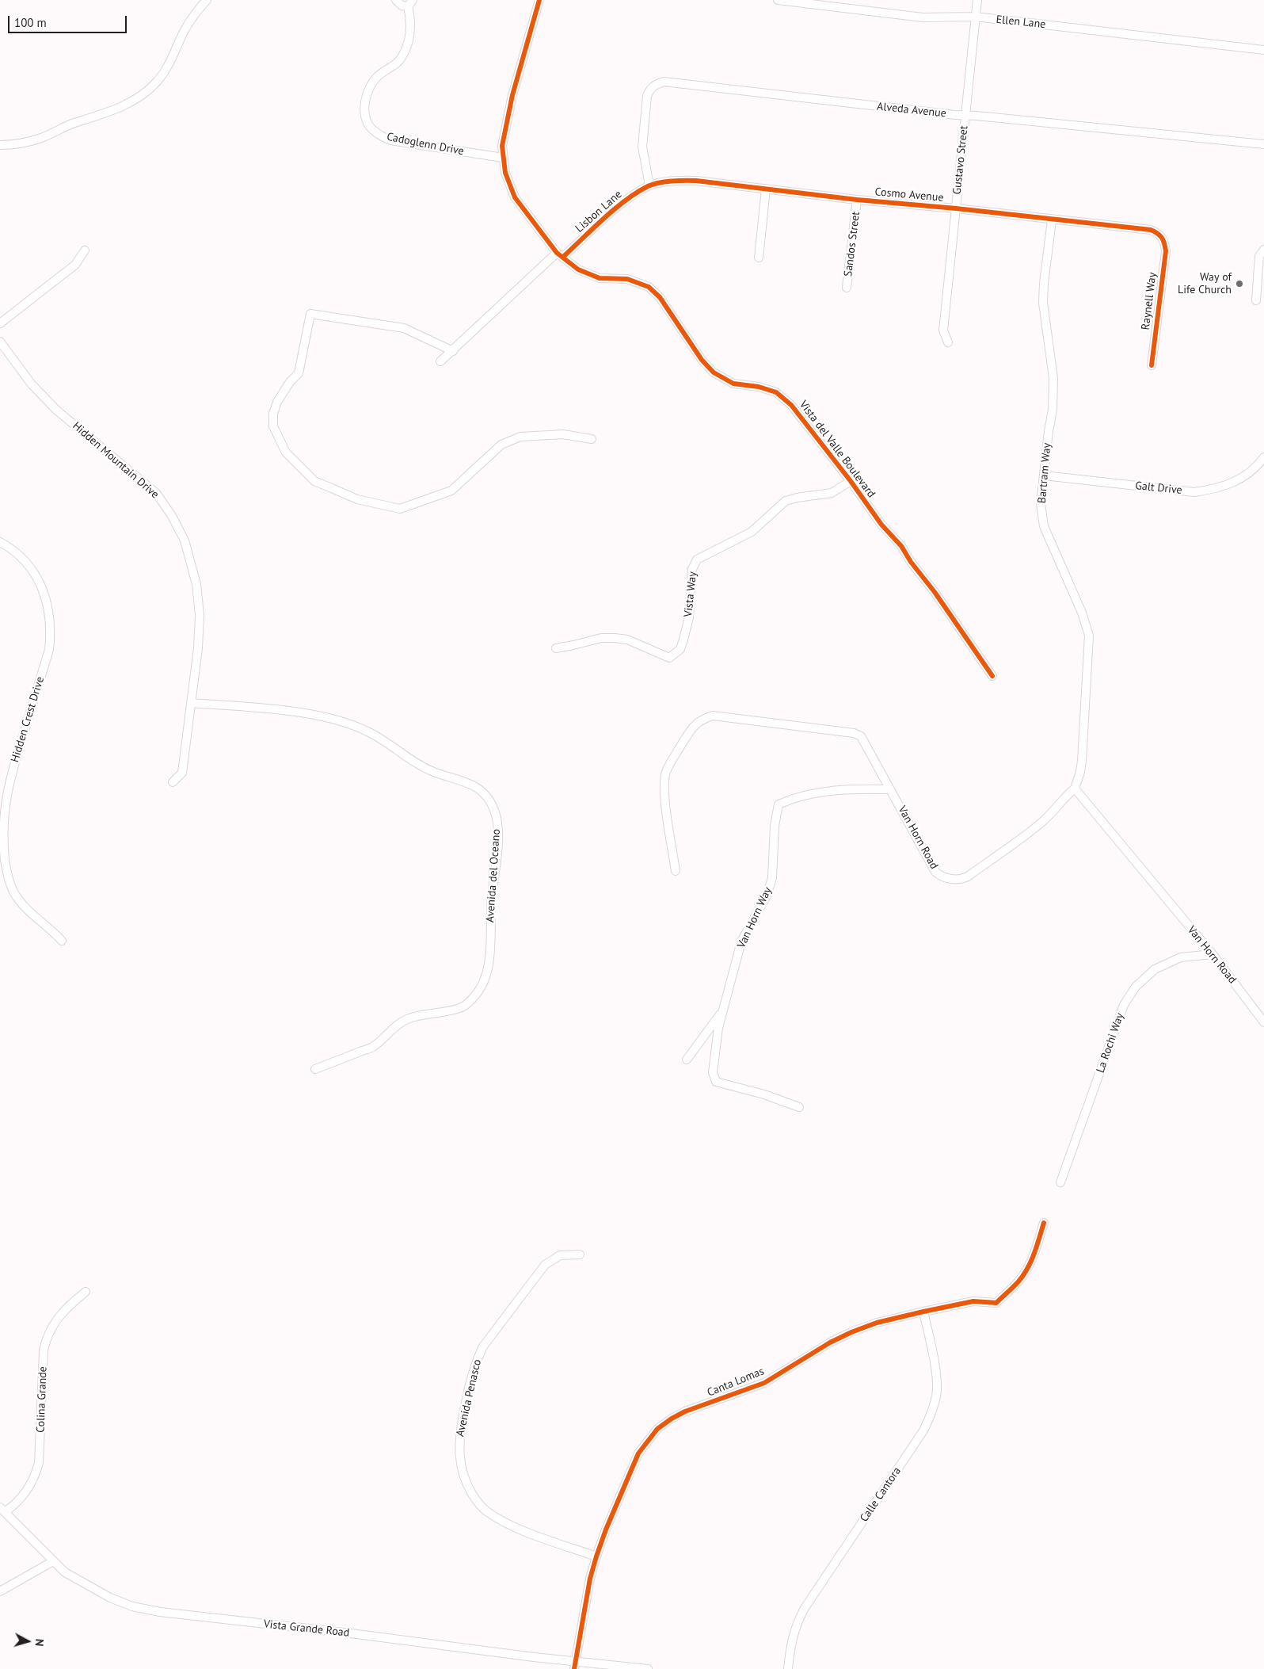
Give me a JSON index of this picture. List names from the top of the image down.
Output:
{
  "streets": {
    "street": [
      "Ellen Lane",
      "Alveda Avenue",
      "Cadoglenn Drive",
      "Gustavo Street",
      "Cosmo Avenue",
      "Lisbon Lane",
      "Sandos Street",
      "Raynell Way",
      "Vista del Valle Boulevard",
      "Hidden Mountain Drive",
      "Bartram Way",
      "Galt Drive",
      "Vista Way",
      "Hidden Crest Drive",
      "Van Horn Road",
      "Avenida del Oceano",
      "Van Horn Way",
      "La Rochi Way",
      "Canta Lomas",
      "Avenida Penasco",
      "Colina Grande",
      "Calle Cantora",
      "Vista Grande Road"
    ]
  },
  "crossings": [
    ["Ellen Lane", "Gustavo Street"],
    ["Alveda Avenue", "Gustavo Street"],
    ["Alveda Avenue", "Cosmo Avenue"],
    ["Alveda Avenue", "Lisbon Lane"],
    ["Cadoglenn Drive", "Vista del Valle Boulevard"],
    ["Gustavo Street", "Cosmo Avenue"],
    ["Cosmo Avenue", "Lisbon Lane"],
    ["Cosmo Avenue", "Sandos Street"],
    ["Cosmo Avenue", "Raynell Way"],
    ["Cosmo Avenue", "Bartram Way"],
    ["Lisbon Lane", "Vista del Valle Boulevard"],
    ["Vista del Valle Boulevard", "Vista Way"],
    ["Hidden Mountain Drive", "Avenida del Oceano"],
    ["Bartram Way", "Galt Drive"],
    ["Bartram Way", "Van Horn Road"],
    ["Van Horn Road", "Van Horn Way"],
    ["Van Horn Road", "La Rochi Way"],
    ["Canta Lomas", "Avenida Penasco"],
    ["Canta Lomas", "Calle Cantora"],
    ["Canta Lomas", "Vista Grande Road"],
    ["Colina Grande", "Vista Grande Road"]
  ],
  "places": ["Way of Life Church"],
  "scale_bar": "100 m",
  "north": "right"
}
